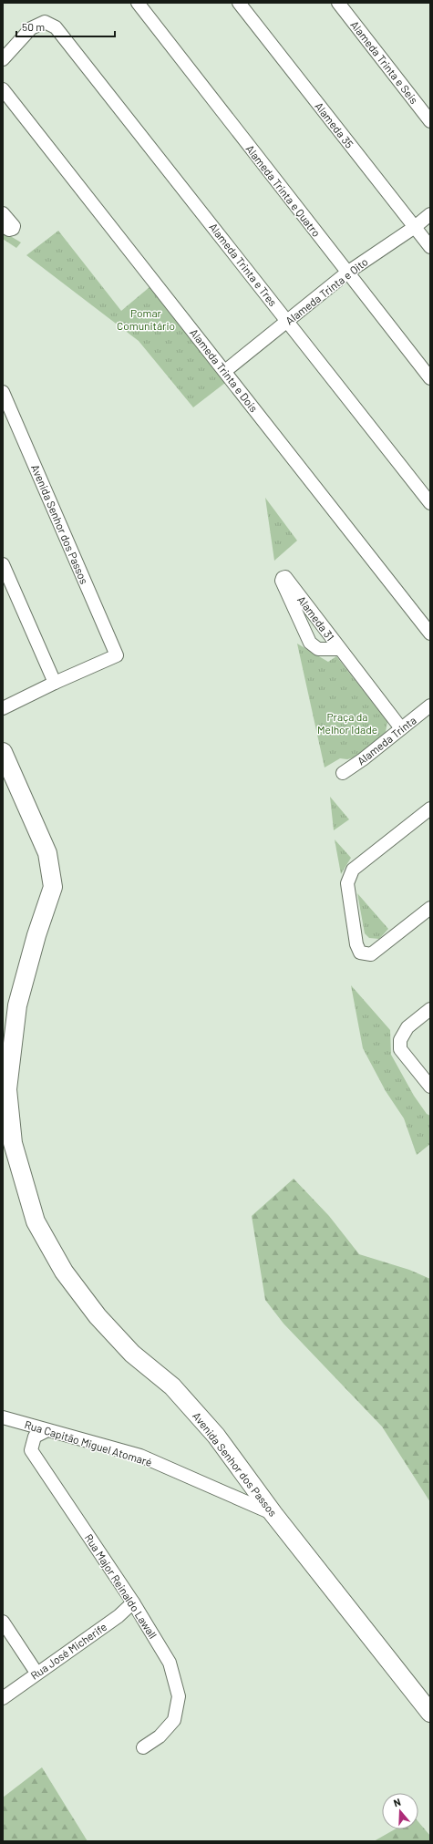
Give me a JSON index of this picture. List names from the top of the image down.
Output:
{
  "streets": {
    "street": [
      "Alameda Trinta e Seis",
      "Alameda 35",
      "Alameda Trinta e Quatro",
      "Alameda Trinta e Tres",
      "Alameda Trinta e Oito",
      "Alameda Trinta e Dois",
      "Avenida Senhor dos Passos",
      "Alameda 31",
      "Alameda Trinta",
      "Rua Capitão Miguel Atomaré",
      "Rua Major Reinaldo Lawall",
      "Rua José Micherife"
    ]
  },
  "crossings": [
    ["Alameda 35", "Alameda Trinta e Oito"],
    ["Alameda Trinta e Quatro", "Alameda Trinta e Oito"],
    ["Alameda Trinta e Tres", "Alameda Trinta e Oito"],
    ["Alameda Trinta e Oito", "Alameda Trinta e Dois"],
    ["Avenida Senhor dos Passos", "Rua Capitão Miguel Atomaré"],
    ["Rua Capitão Miguel Atomaré", "Rua Major Reinaldo Lawall"],
    ["Rua Major Reinaldo Lawall", "Rua José Micherife"]
  ],
  "parks": ["Pomar Comunitário", "Praça da Melhor Idade"],
  "scale_bar": "50 m",
  "north": "top"
}
